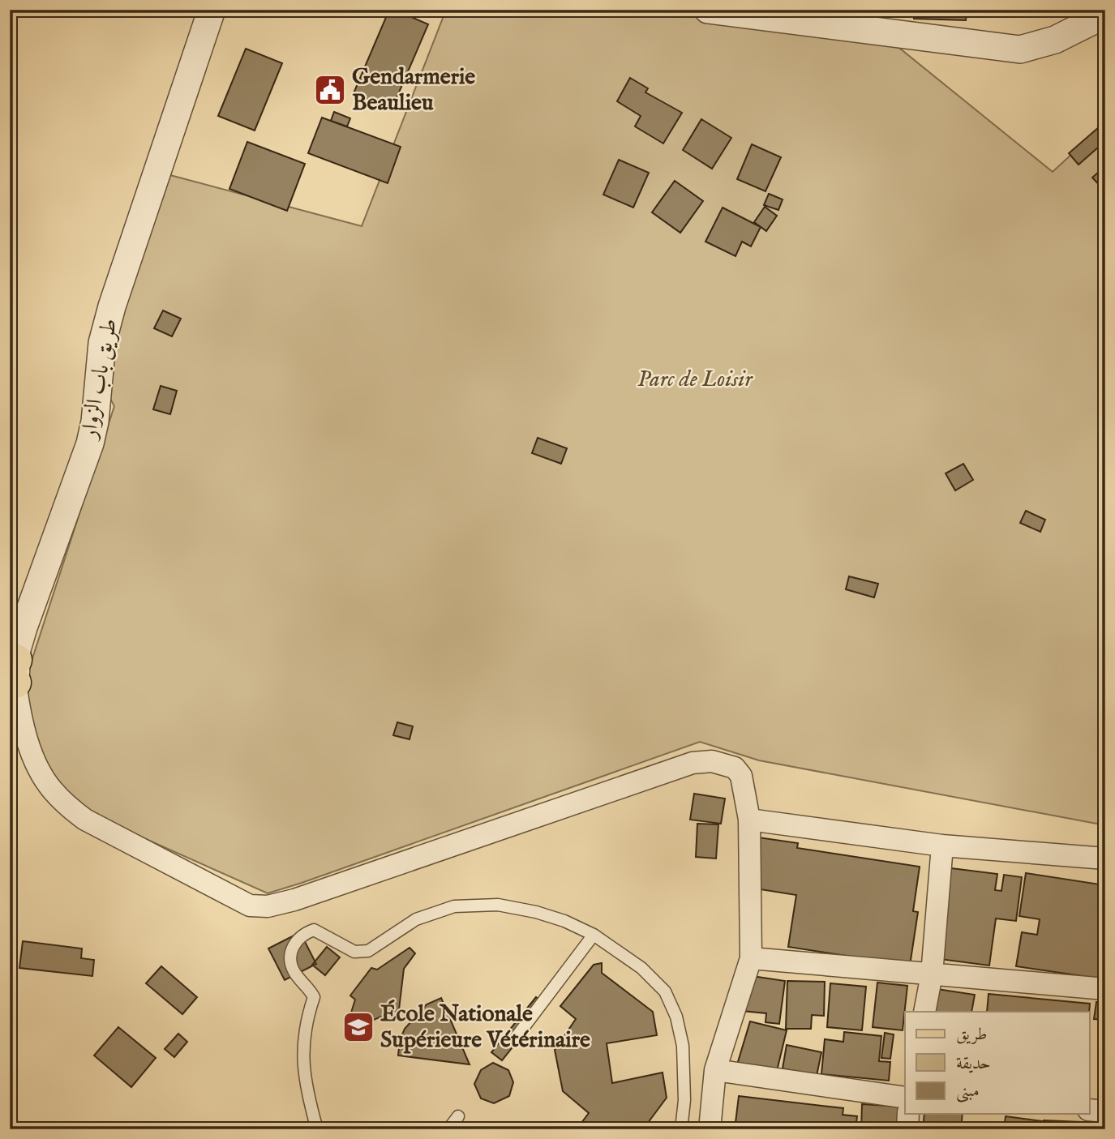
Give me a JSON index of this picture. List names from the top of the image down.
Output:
{
  "streets": {
    "street": ["طريق باب الزوار"]
  },
  "parks": ["Parc de Loisir"],
  "places": {
    "public building": ["Gendarmerie Beaulieu"],
    "school or university": ["École Nationale Supérieure Vétérinaire"]
  },
  "legend": ["طريق", "حديقة", "مبنى"]
}
